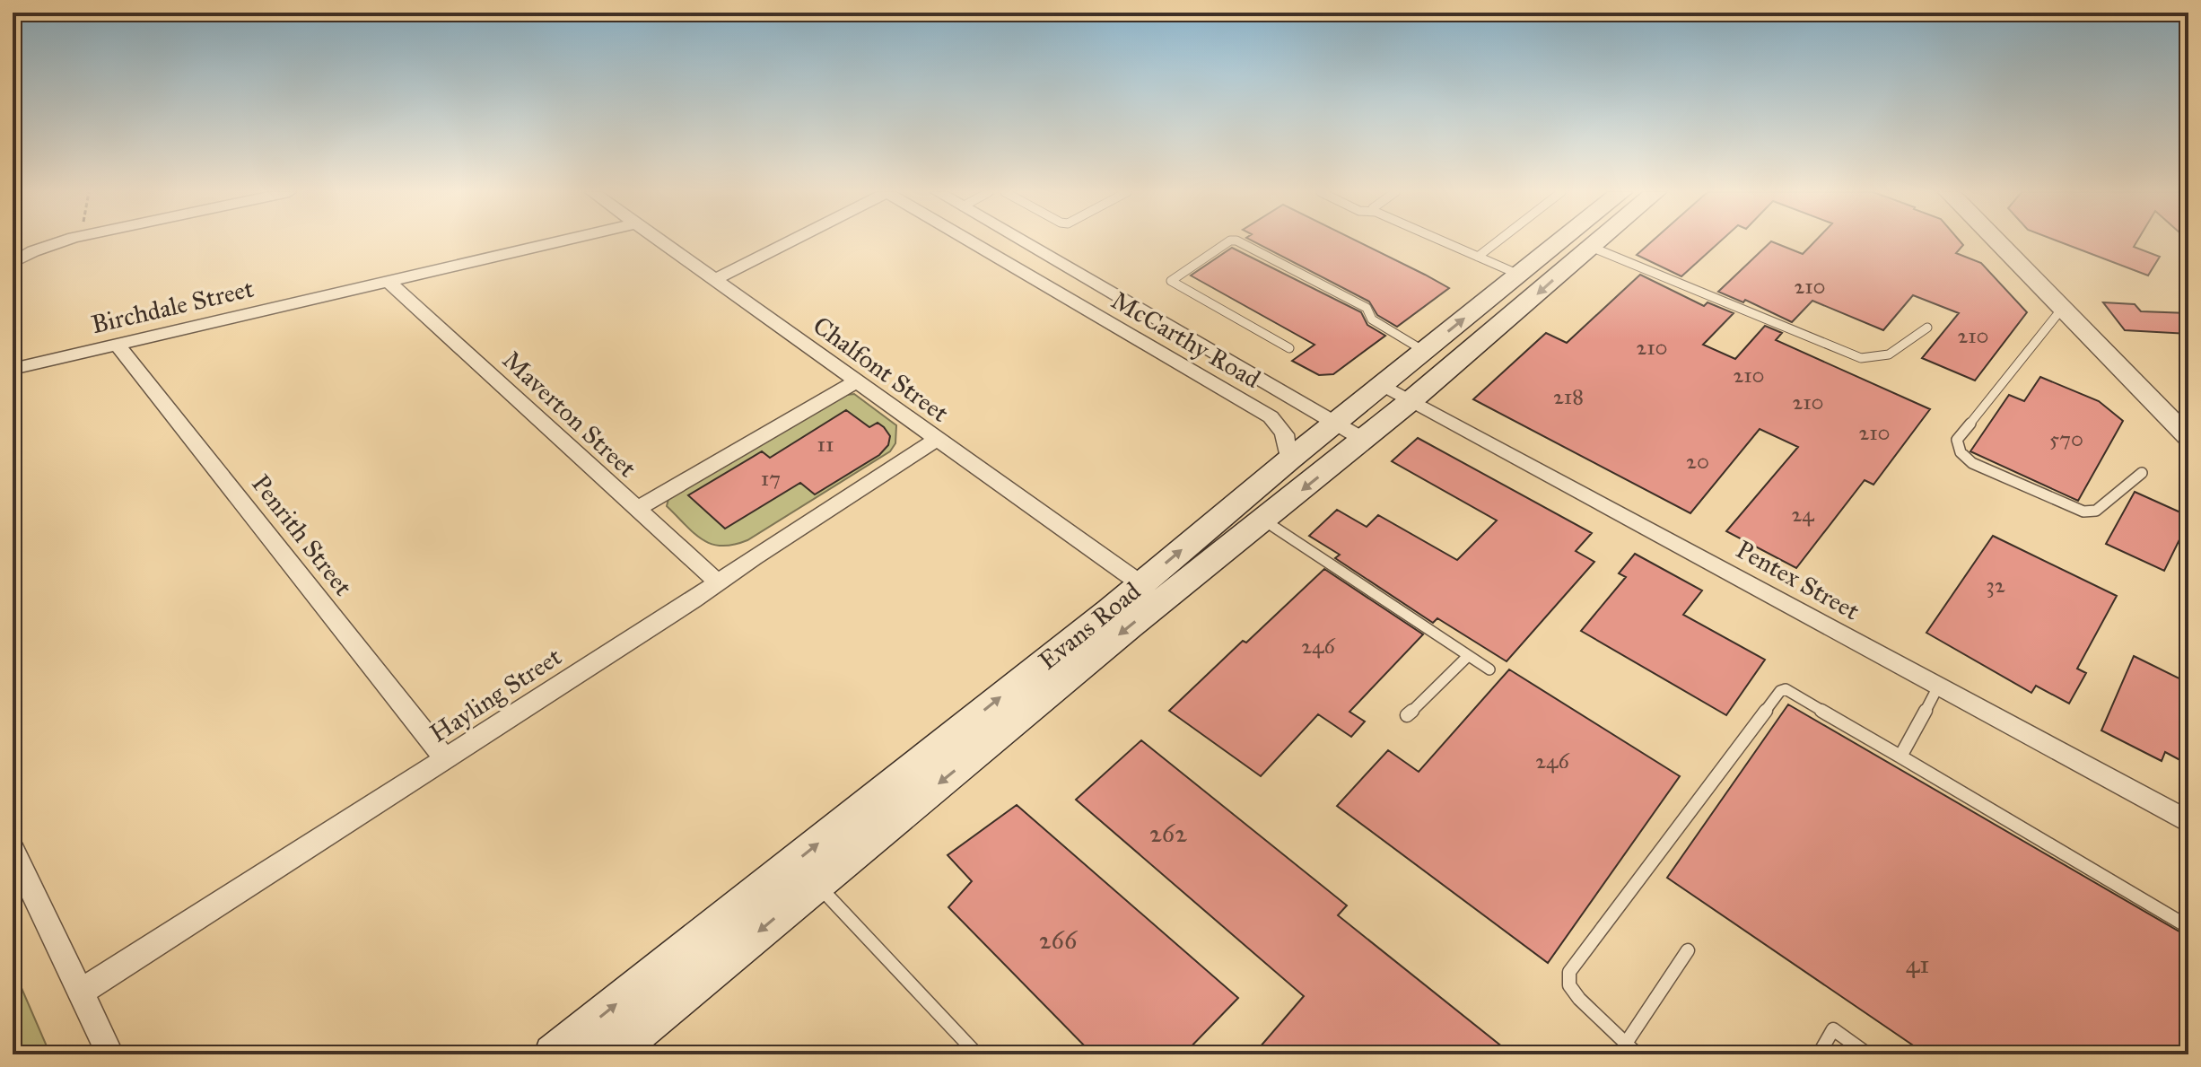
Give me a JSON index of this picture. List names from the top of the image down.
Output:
{
  "streets": {
    "main road": ["Evans Road"],
    "street": [
      "Birchdale Street",
      "McCarthy Road",
      "Chalfont Street",
      "Maverton Street",
      "Penrith Street",
      "Pentex Street",
      "Hayling Street"
    ]
  },
  "crossings": [
    ["Birchdale Street", "Maverton Street"],
    ["Birchdale Street", "Penrith Street"],
    ["McCarthy Road", "Evans Road"],
    ["Chalfont Street", "Evans Road"],
    ["Chalfont Street", "Hayling Street"],
    ["Maverton Street", "Hayling Street"],
    ["Penrith Street", "Hayling Street"],
    ["Pentex Street", "Evans Road"]
  ],
  "house_numbers": [
    "210",
    "210",
    "210",
    "210",
    "218",
    "210",
    "210",
    "570",
    "11",
    "20",
    "17",
    "24",
    "32",
    "246",
    "246",
    "262",
    "266",
    "41"
  ]
}
